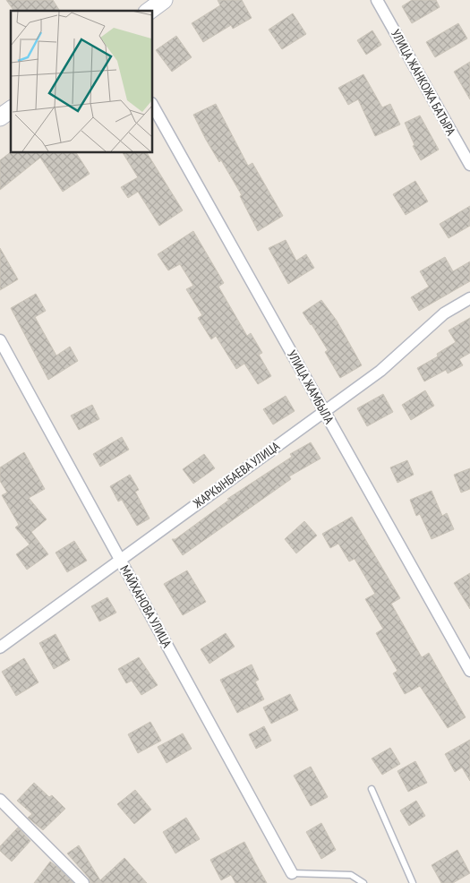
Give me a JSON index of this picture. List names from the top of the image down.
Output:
{
  "streets": {
    "street": [
      "УЛИЦА ЖАНКОЖА БАТЫРА",
      "УЛИЦА ЖАМБЫЛА",
      "ЖАРКЫНБАЕВА УЛИЦА",
      "МАЙХАНОВА УЛИЦА"
    ]
  },
  "crossings": [
    ["УЛИЦА ЖАМБЫЛА", "ЖАРКЫНБАЕВА УЛИЦА"],
    ["ЖАРКЫНБАЕВА УЛИЦА", "МАЙХАНОВА УЛИЦА"]
  ]
}
